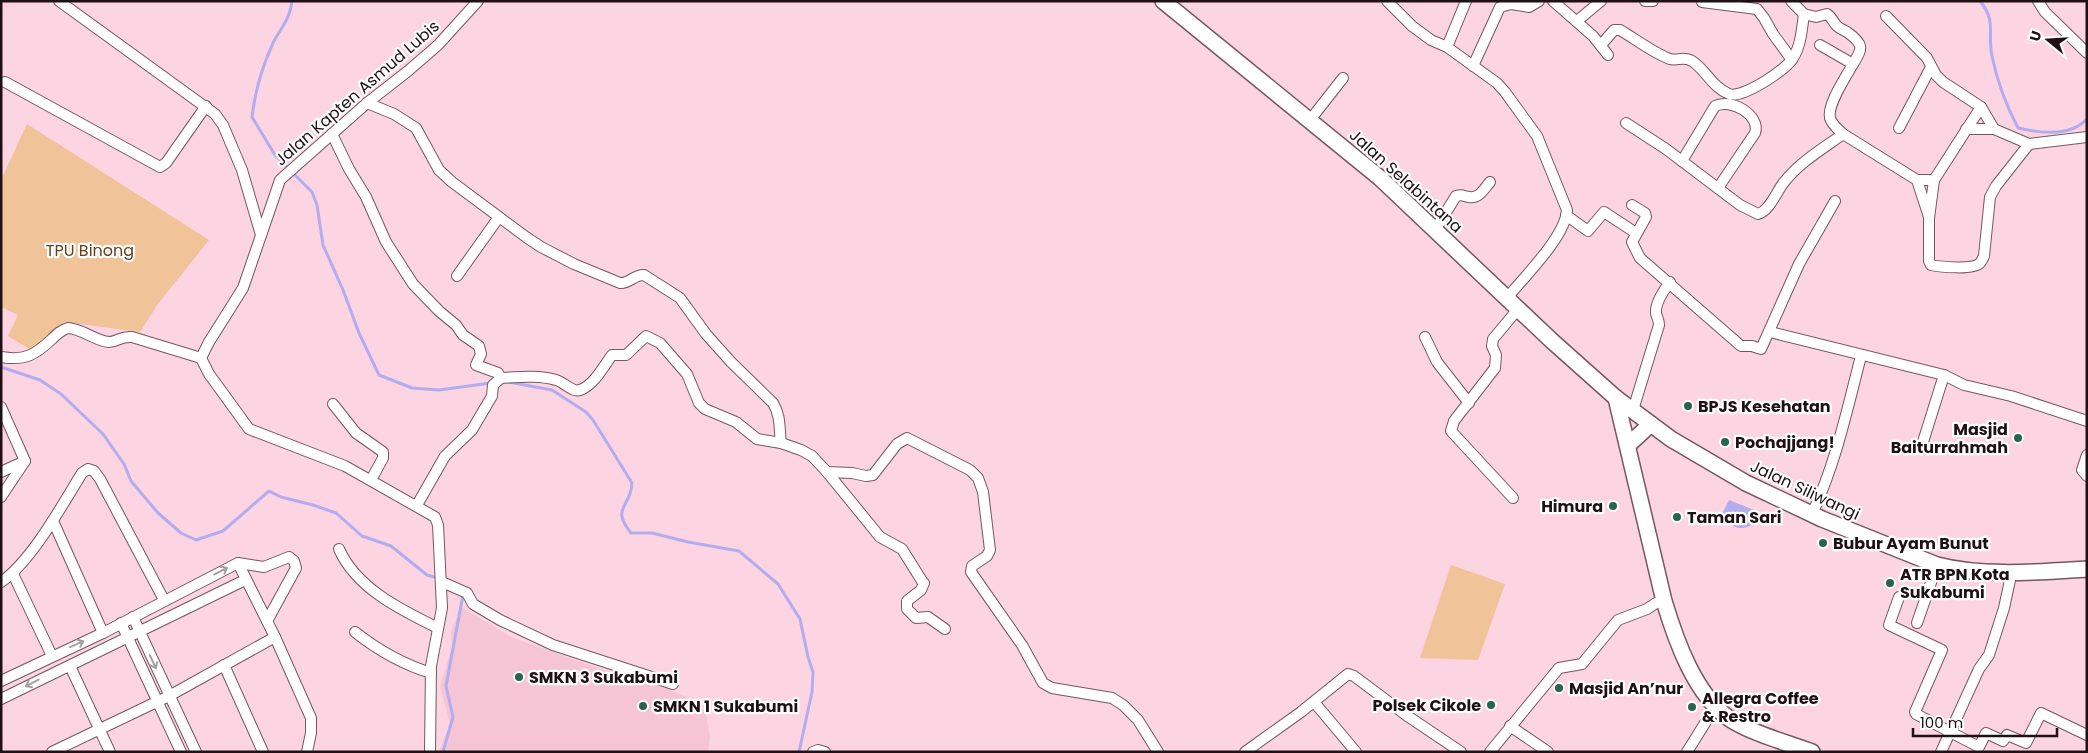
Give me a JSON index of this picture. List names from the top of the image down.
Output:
{
  "streets": {
    "street": ["Jalan Kapten Asmud Lubis", "Jalan Selabintana", "Jalan Siliwangi"]
  },
  "crossings": [
    ["Jalan Selabintana", "Jalan Siliwangi"]
  ],
  "parks": ["TPU Binong"],
  "places": [
    "BPJS Kesehatan",
    "Masjid Baiturrahmah",
    "Pochajjang!",
    "Himura",
    "Taman Sari",
    "Bubur Ayam Bunut",
    "ATR BPN Kota Sukabumi",
    "SMKN 3 Sukabumi",
    "Masjid An’nur",
    "Polsek Cikole",
    "SMKN 1 Sukabumi",
    "Allegra Coffee & Restro"
  ],
  "scale_bar": "100 m",
  "north": "left"
}
